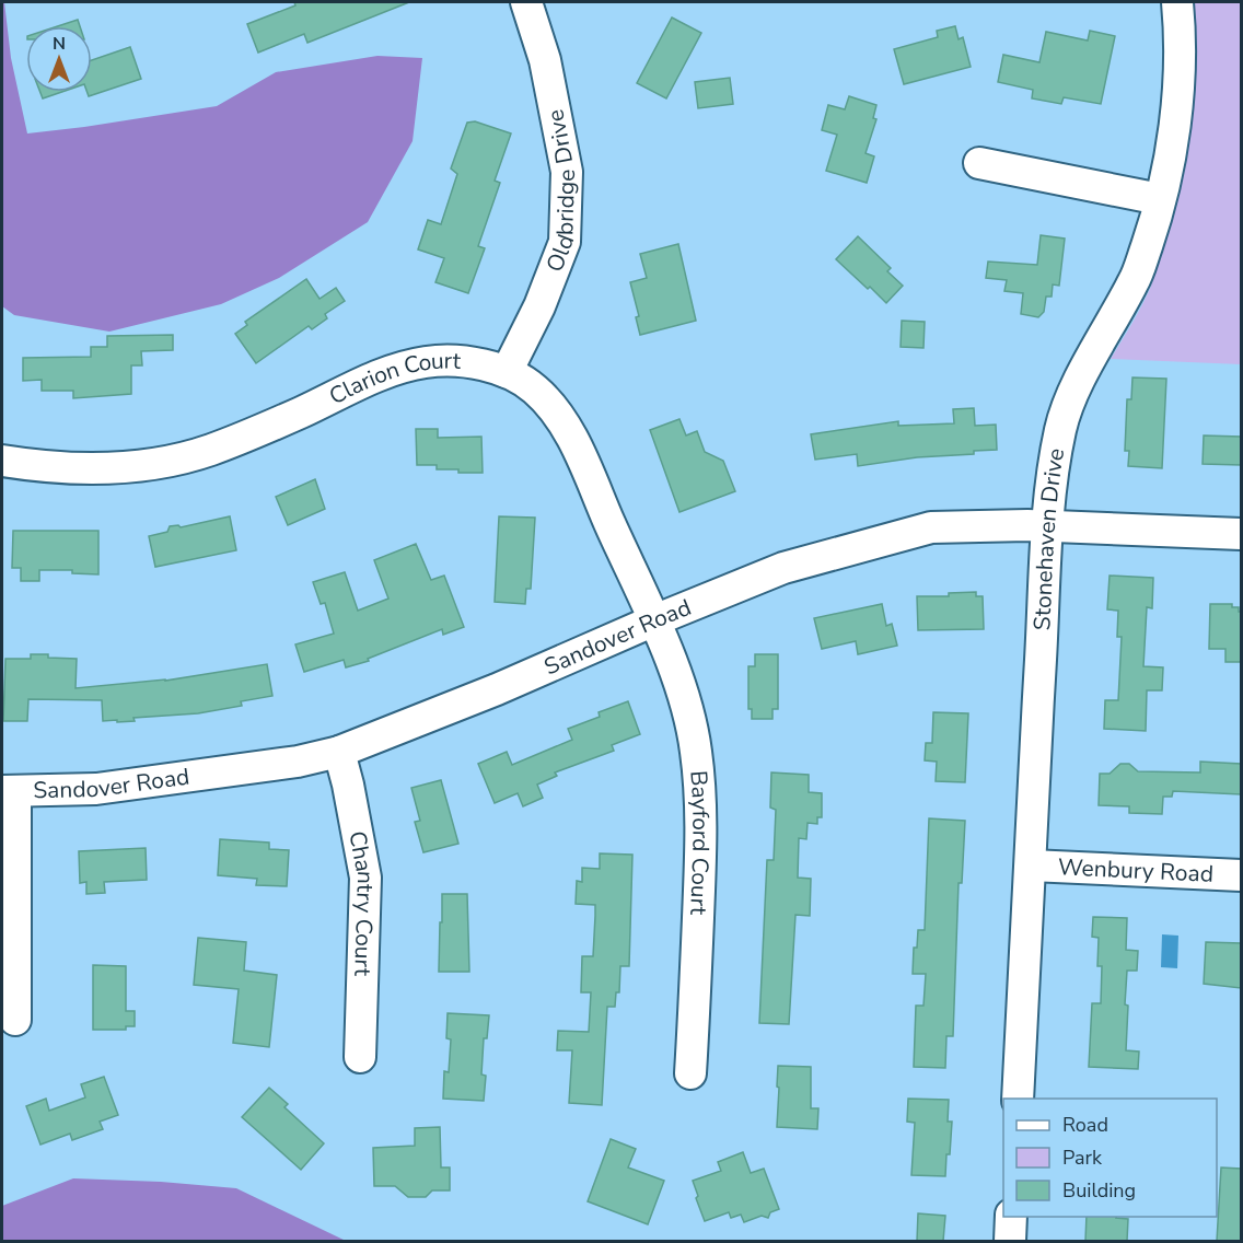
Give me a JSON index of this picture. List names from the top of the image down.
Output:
{
  "streets": {
    "street": [
      "Oldbridge Drive",
      "Clarion Court",
      "Stonehaven Drive",
      "Sandover Road",
      "Bayford Court",
      "Wenbury Road",
      "Chantry Court"
    ]
  },
  "crossings": [
    ["Oldbridge Drive", "Clarion Court"],
    ["Clarion Court", "Sandover Road"],
    ["Clarion Court", "Bayford Court"],
    ["Stonehaven Drive", "Sandover Road"],
    ["Stonehaven Drive", "Wenbury Road"],
    ["Sandover Road", "Bayford Court"],
    ["Sandover Road", "Chantry Court"]
  ],
  "legend": ["Road", "Park", "Building"],
  "north": "top"
}
